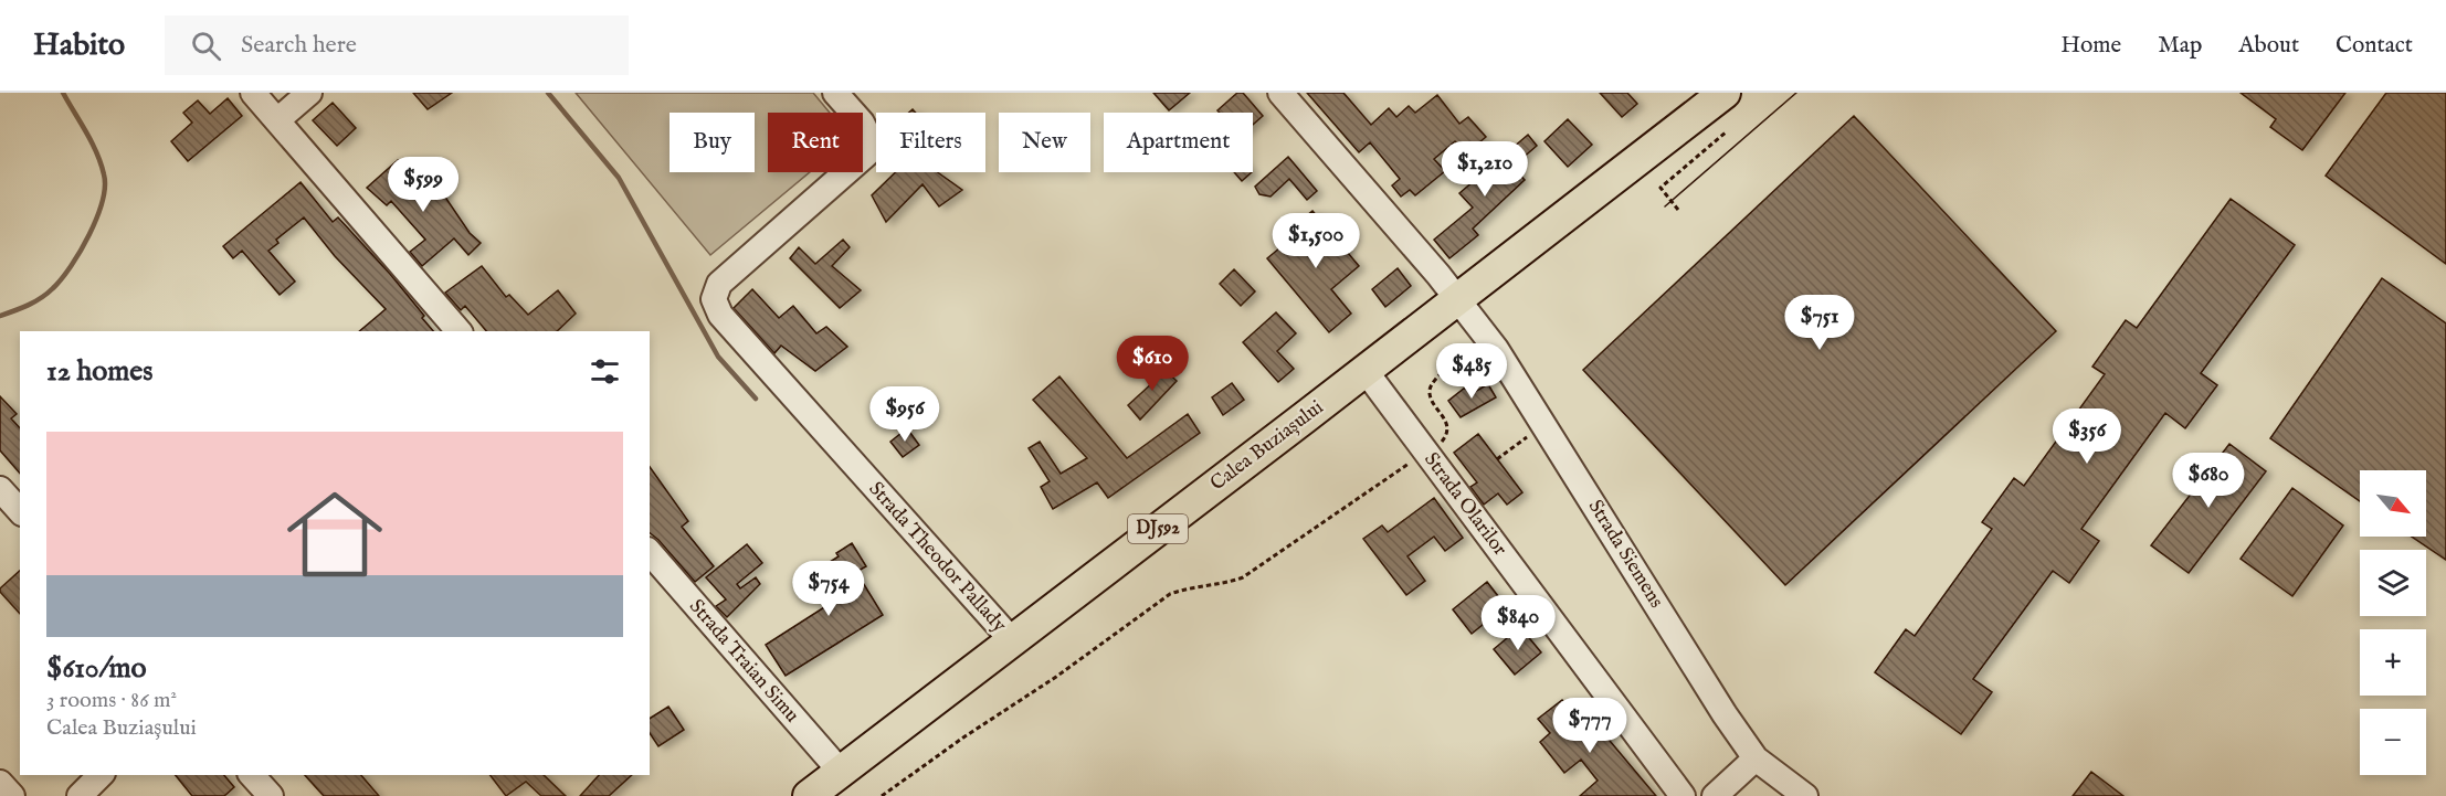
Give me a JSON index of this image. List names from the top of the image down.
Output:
{
  "streets": {
    "main road": ["Calea Buziașului", "DJ592"],
    "street": [
      "Strada Olarilor",
      "Strada Siemens",
      "Strada Theodor Pallady",
      "Strada Traian Simu"
    ]
  },
  "crossings": [
    ["Calea Buziașului", "Strada Olarilor"],
    ["Calea Buziașului", "Strada Siemens"],
    ["Calea Buziașului", "Strada Theodor Pallady"],
    ["Calea Buziașului", "Strada Traian Simu"]
  ],
  "north": "bottom right",
  "page": {
    "header": "Habito",
    "search": "Search here",
    "nav": [
      "Home",
      "Map",
      "About",
      "Contact"
    ],
    "chip": [
      "Buy",
      "Rent",
      "Filters",
      "New",
      "Apartment"
    ],
    "price": [
      "$1,210",
      "$599",
      "$1,500",
      "$751",
      "$610",
      "$485",
      "$956",
      "$356",
      "$680",
      "$754",
      "$840",
      "$777"
    ],
    "heading": "12 homes",
    "list": [
      {
        "name": "$610/mo",
        "note": "3 rooms · 86 m² · Calea Buziașului"
      }
    ],
    "map_buttons": ["+", "−"]
  }
}
